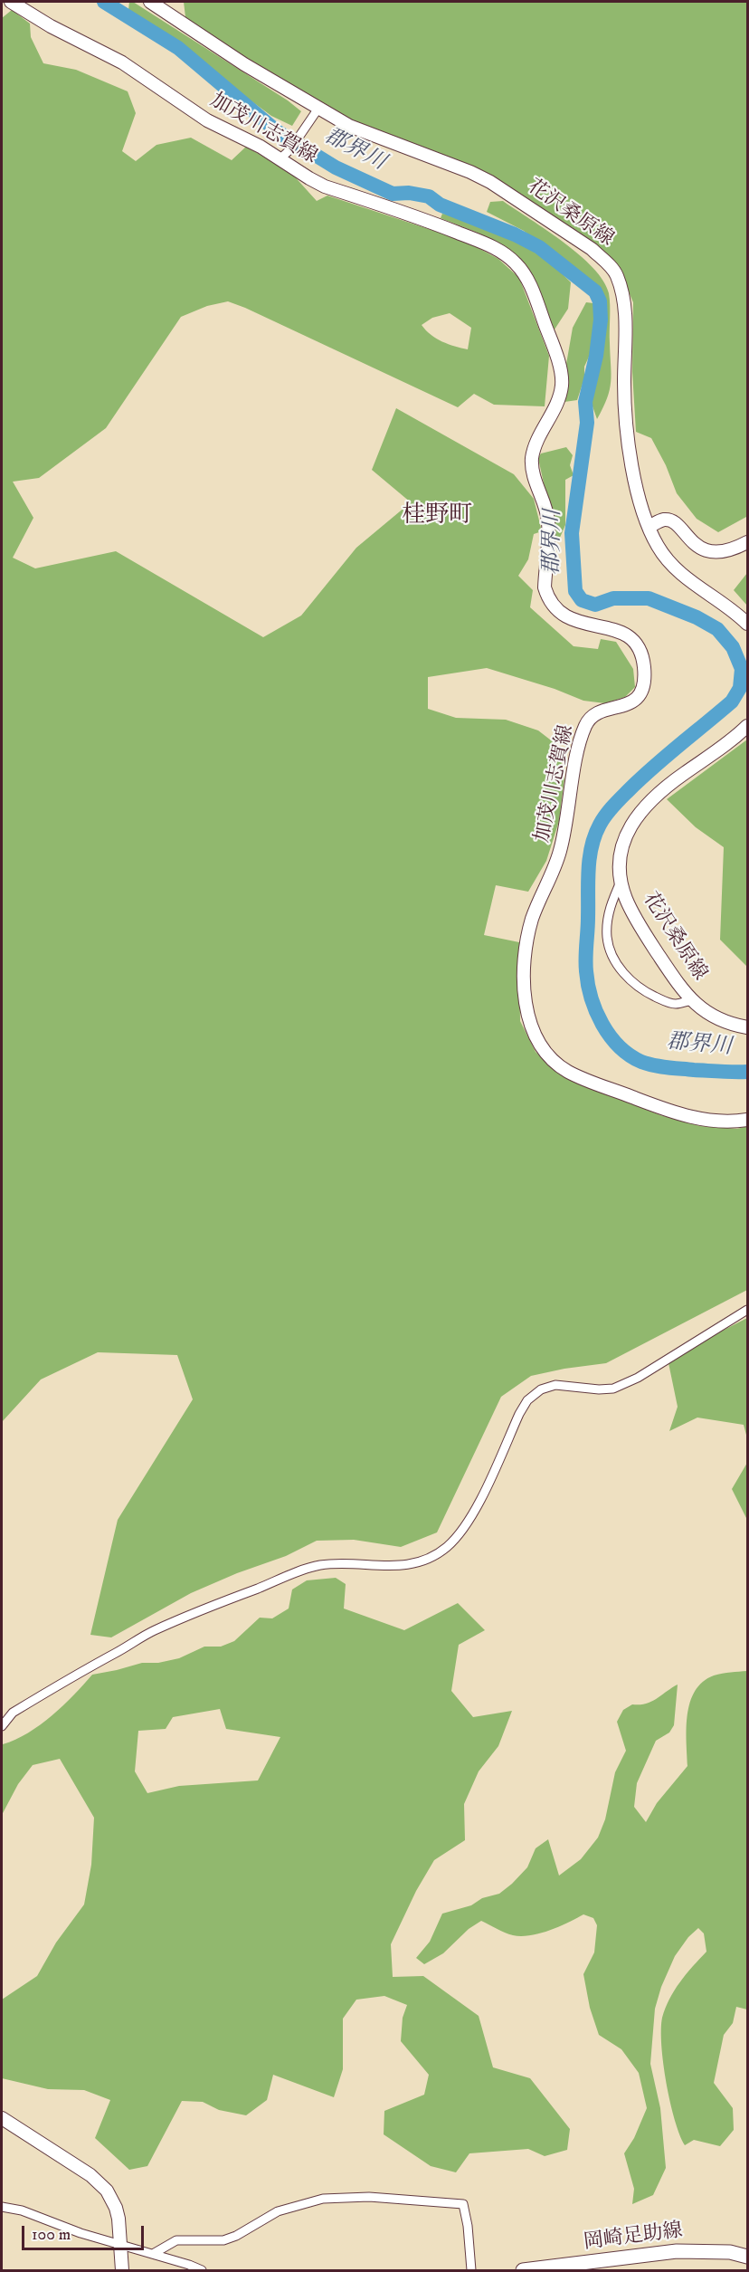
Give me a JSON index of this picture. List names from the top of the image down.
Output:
{
  "streets": {
    "main road": ["加茂川志賀線", "花沢桑原線", "岡崎足助線"]
  },
  "districts": ["桂野町"],
  "water": ["郡界川"],
  "scale_bar": "100 m"
}
